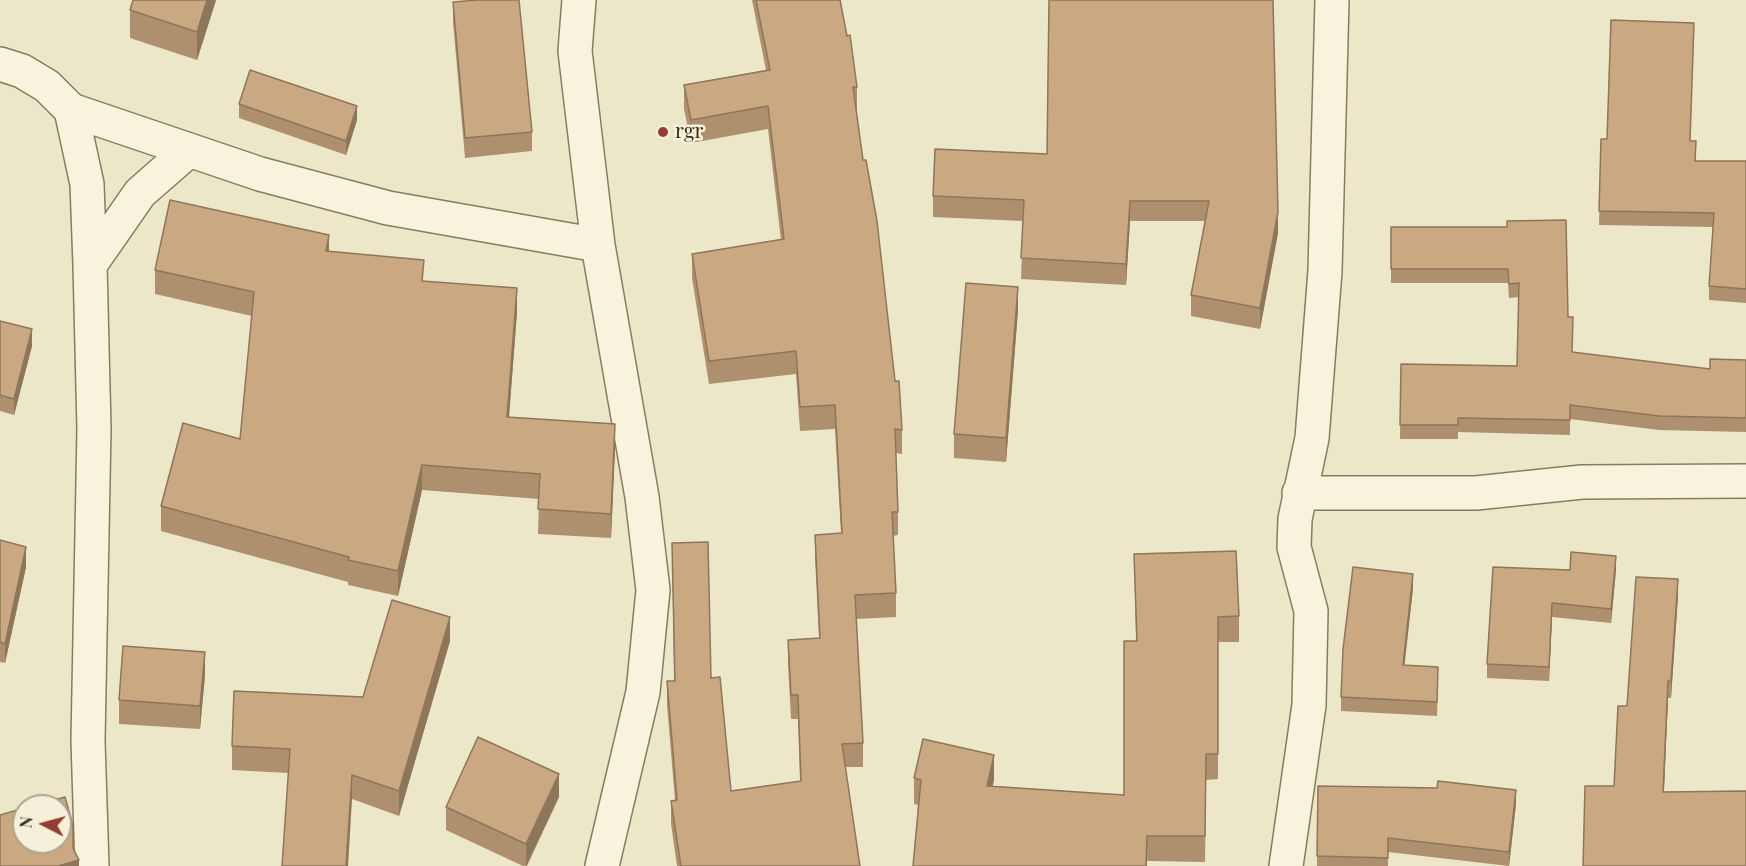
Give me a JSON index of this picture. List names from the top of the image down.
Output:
{
  "places": ["rgr"],
  "north": "left"
}
